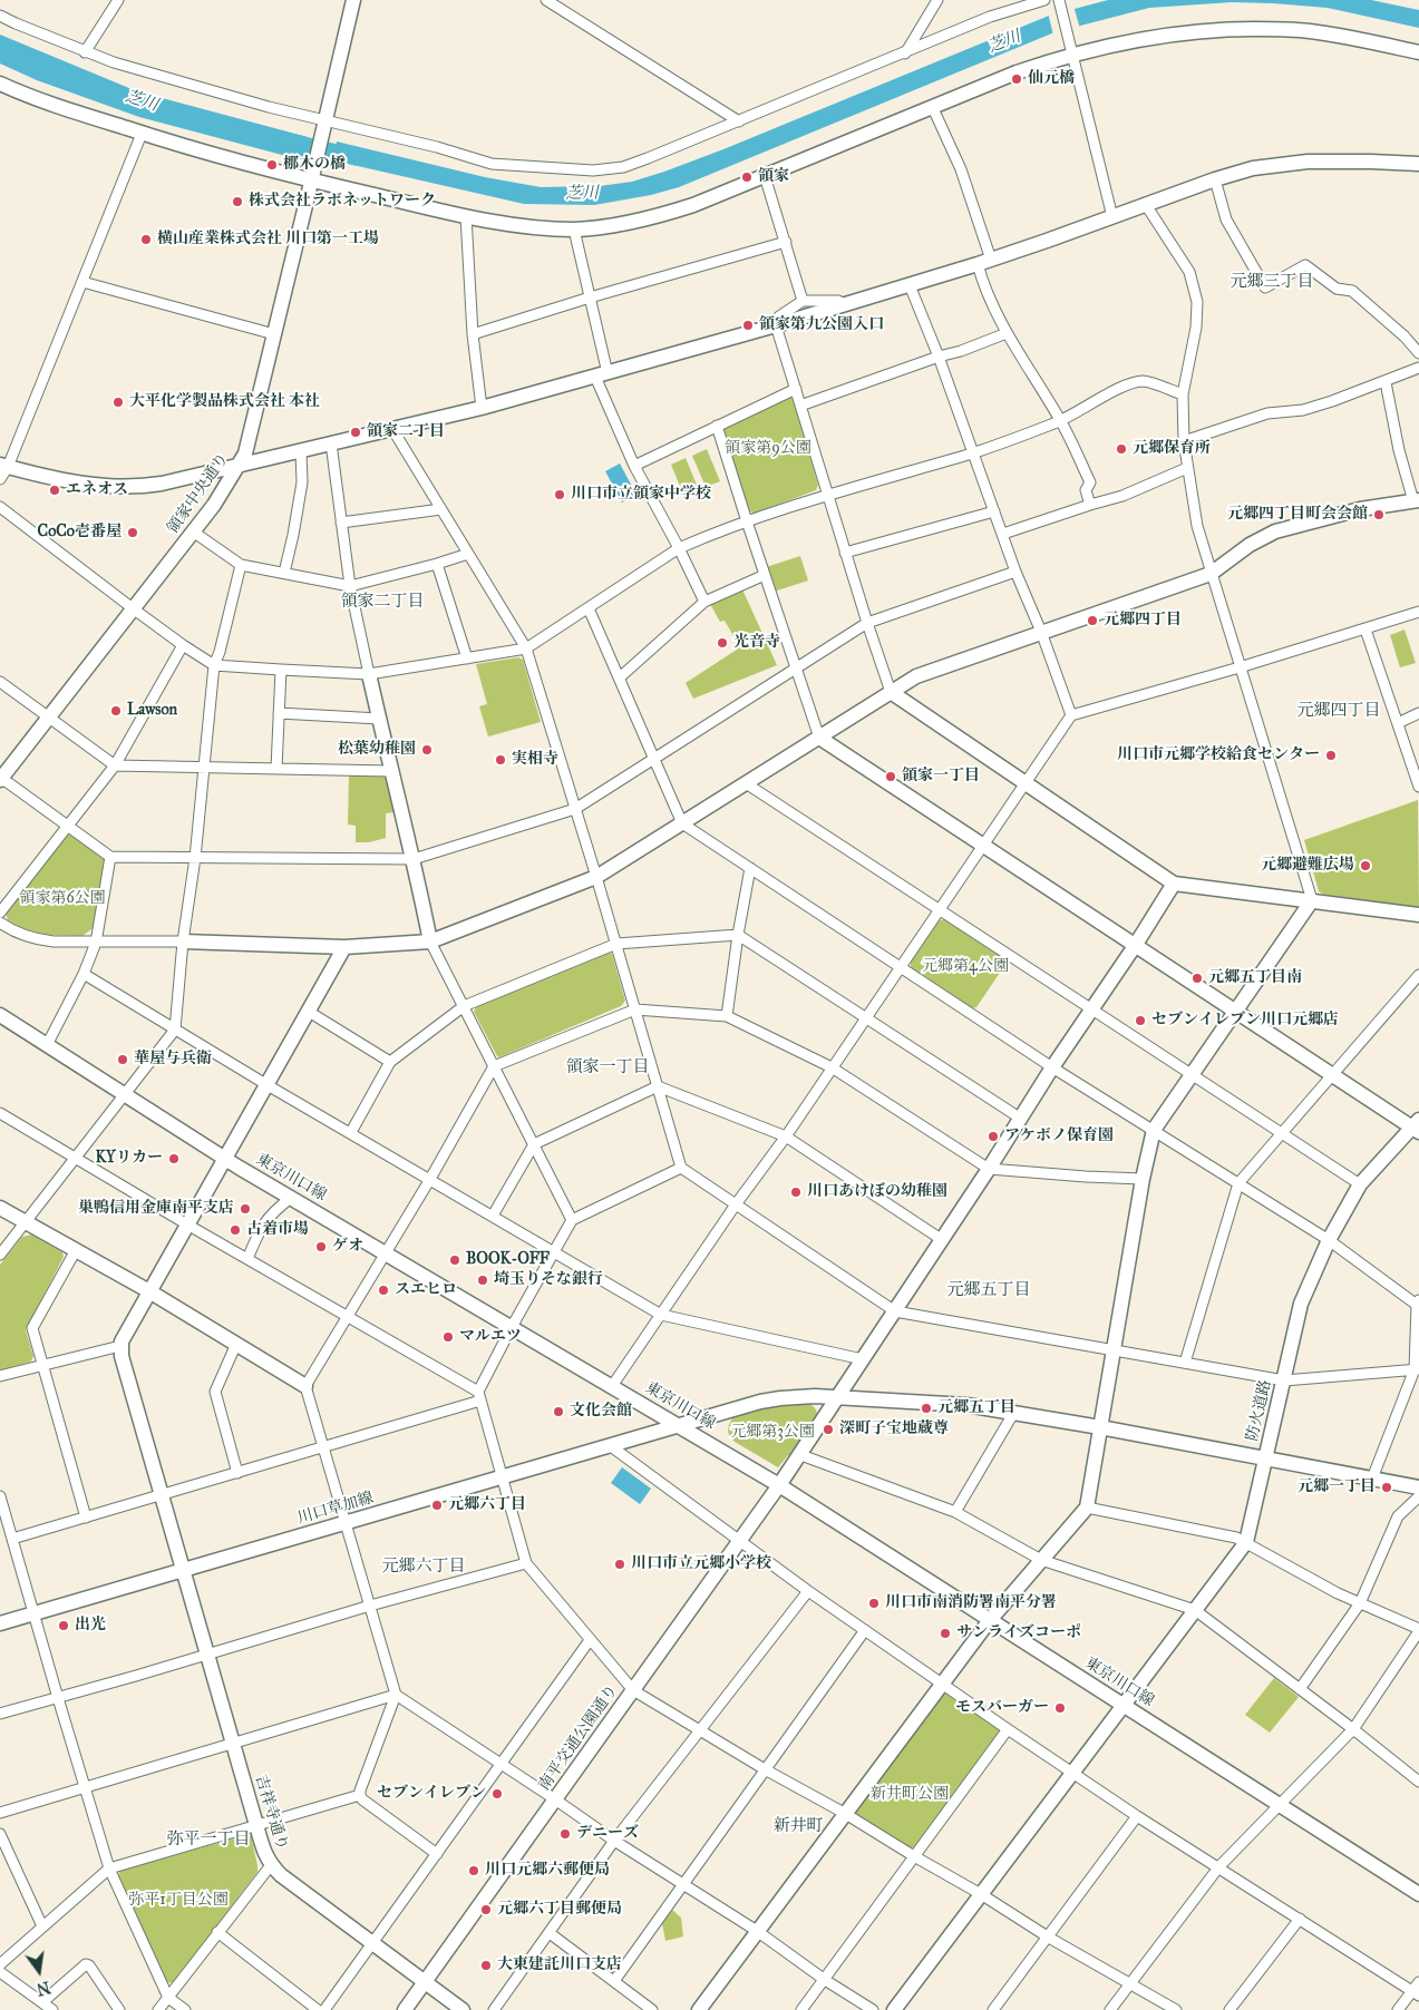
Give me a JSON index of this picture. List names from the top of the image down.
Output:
{
  "streets": {
    "street": [
      "領家中央通り",
      "東京川口線",
      "防火道路",
      "川口草加線",
      "南平交通公園通り",
      "吉祥寺通り"
    ]
  },
  "crossings": [
    ["東京川口線", "防火道路"],
    ["東京川口線", "川口草加線"],
    ["東京川口線", "南平交通公園通り"],
    ["防火道路", "川口草加線"],
    ["川口草加線", "南平交通公園通り"],
    ["川口草加線", "吉祥寺通り"],
    ["南平交通公園通り", "吉祥寺通り"]
  ],
  "districts": [
    "元郷三丁目",
    "領家二丁目",
    "元郷四丁目",
    "領家一丁目",
    "元郷五丁目",
    "元郷六丁目",
    "新井町",
    "弥平一丁目"
  ],
  "water": ["芝川"],
  "parks": [
    "領家第9公園",
    "領家第6公園",
    "元郷第4公園",
    "元郷第3公園",
    "新井町公園",
    "弥平1丁目公園"
  ],
  "places": [
    "仙元橋",
    "梛木の橋",
    "領家",
    "株式会社ラボネットワーク",
    "横山産業株式会社 川口第一工場",
    "領家第九公園入口",
    "大平化学製品株式会社 本社",
    "領家二丁目",
    "元郷保育所",
    "エネオス",
    "川口市立領家中学校",
    "元郷四丁目町会会館",
    "CoCo壱番屋",
    "元郷四丁目",
    "光音寺",
    "Lawson",
    "松葉幼稚園",
    "川口市元郷学校給食センター",
    "実相寺",
    "領家一丁目",
    "元郷避難広場",
    "元郷五丁目南",
    "セブンイレブン川口元郷店",
    "華屋与兵衛",
    "アケボノ保育園",
    "KYリカー",
    "川口あけぼの幼稚園",
    "巣鴨信用金庫南平支店",
    "古着市場",
    "ゲオ",
    "BOOK-OFF",
    "埼玉りそな銀行",
    "スエヒロ",
    "マルエツ",
    "元郷五丁目",
    "文化会館",
    "深町子宝地蔵尊",
    "元郷一丁目",
    "元郷六丁目",
    "川口市立元郷小学校",
    "川口市南消防署南平分署",
    "出光",
    "サンライズコーポ",
    "モスバーガー",
    "セブンイレブン",
    "デニーズ",
    "川口元郷六郵便局",
    "元郷六丁目郵便局",
    "大東建託川口支店"
  ],
  "north": "bottom"
}
